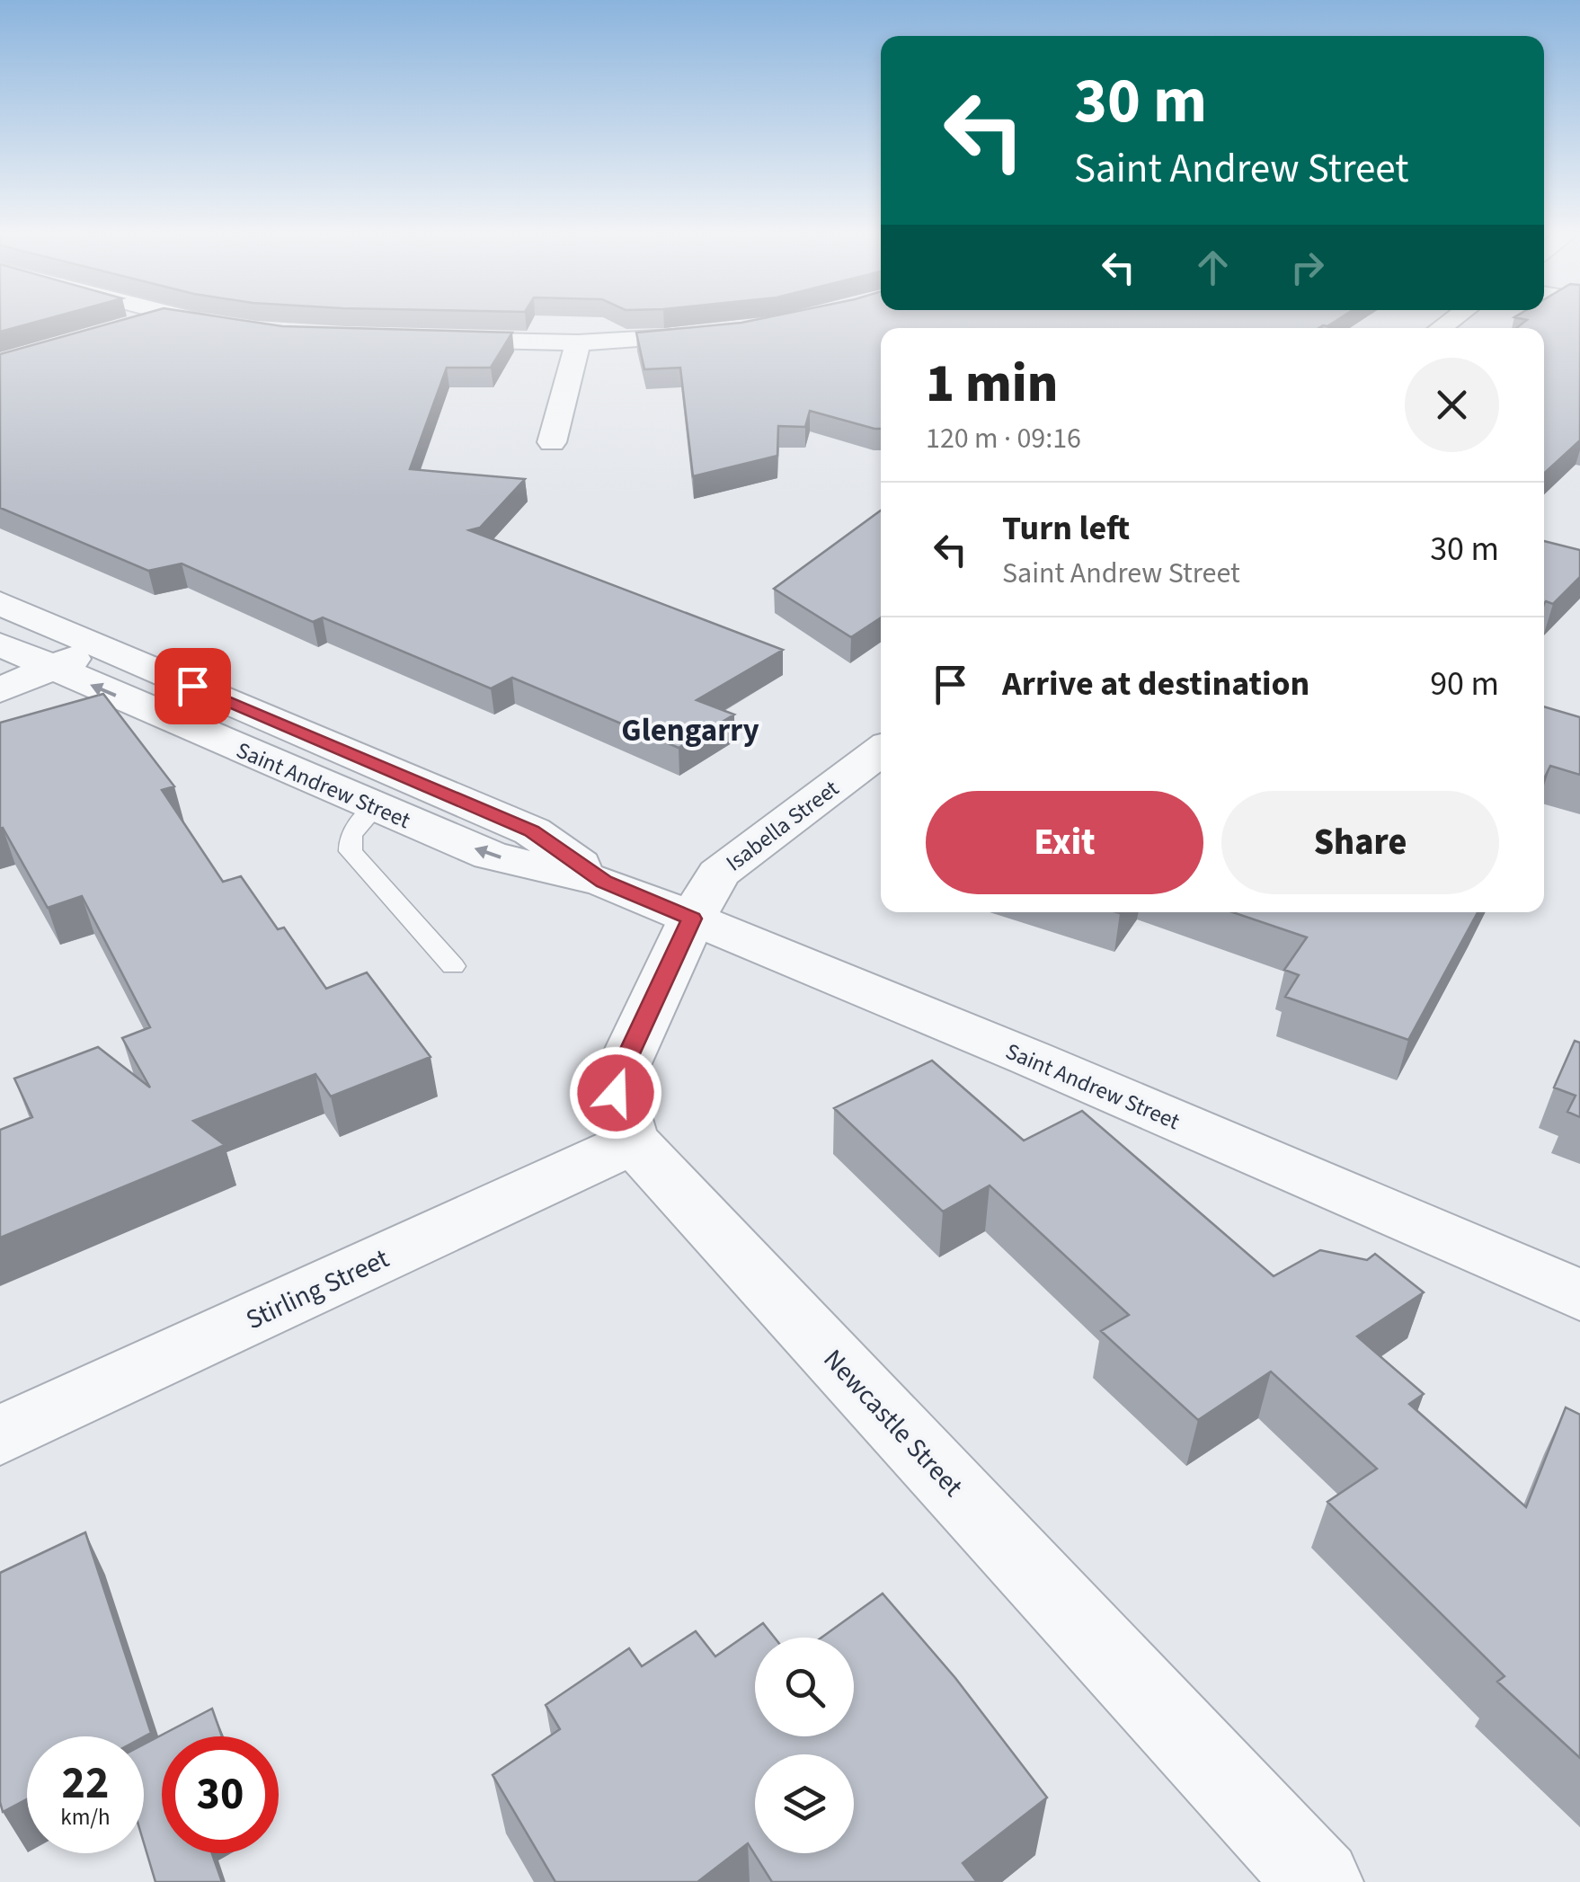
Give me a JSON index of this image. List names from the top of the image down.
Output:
{
  "streets": {
    "street": [
      "Saint Andrew Street",
      "Isabella Street",
      "Stirling Street",
      "Newcastle Street"
    ]
  },
  "crossings": [
    ["Saint Andrew Street", "Isabella Street"],
    ["Saint Andrew Street", "Newcastle Street"],
    ["Isabella Street", "Newcastle Street"],
    ["Stirling Street", "Newcastle Street"]
  ],
  "districts": ["Glengarry"],
  "page": {
    "turn": ["30 m", "Saint Andrew Street"],
    "heading": ["1 min", "120 m · 09:16"],
    "list": [
      {
        "name": "Turn left",
        "note": "Saint Andrew Street",
        "value": "30 m"
      },
      {
        "name": "Arrive at destination",
        "value": "90 m"
      }
    ],
    "buttons": ["Exit", "Share"],
    "speed": "22 km/h",
    "limit": "30"
  }
}
